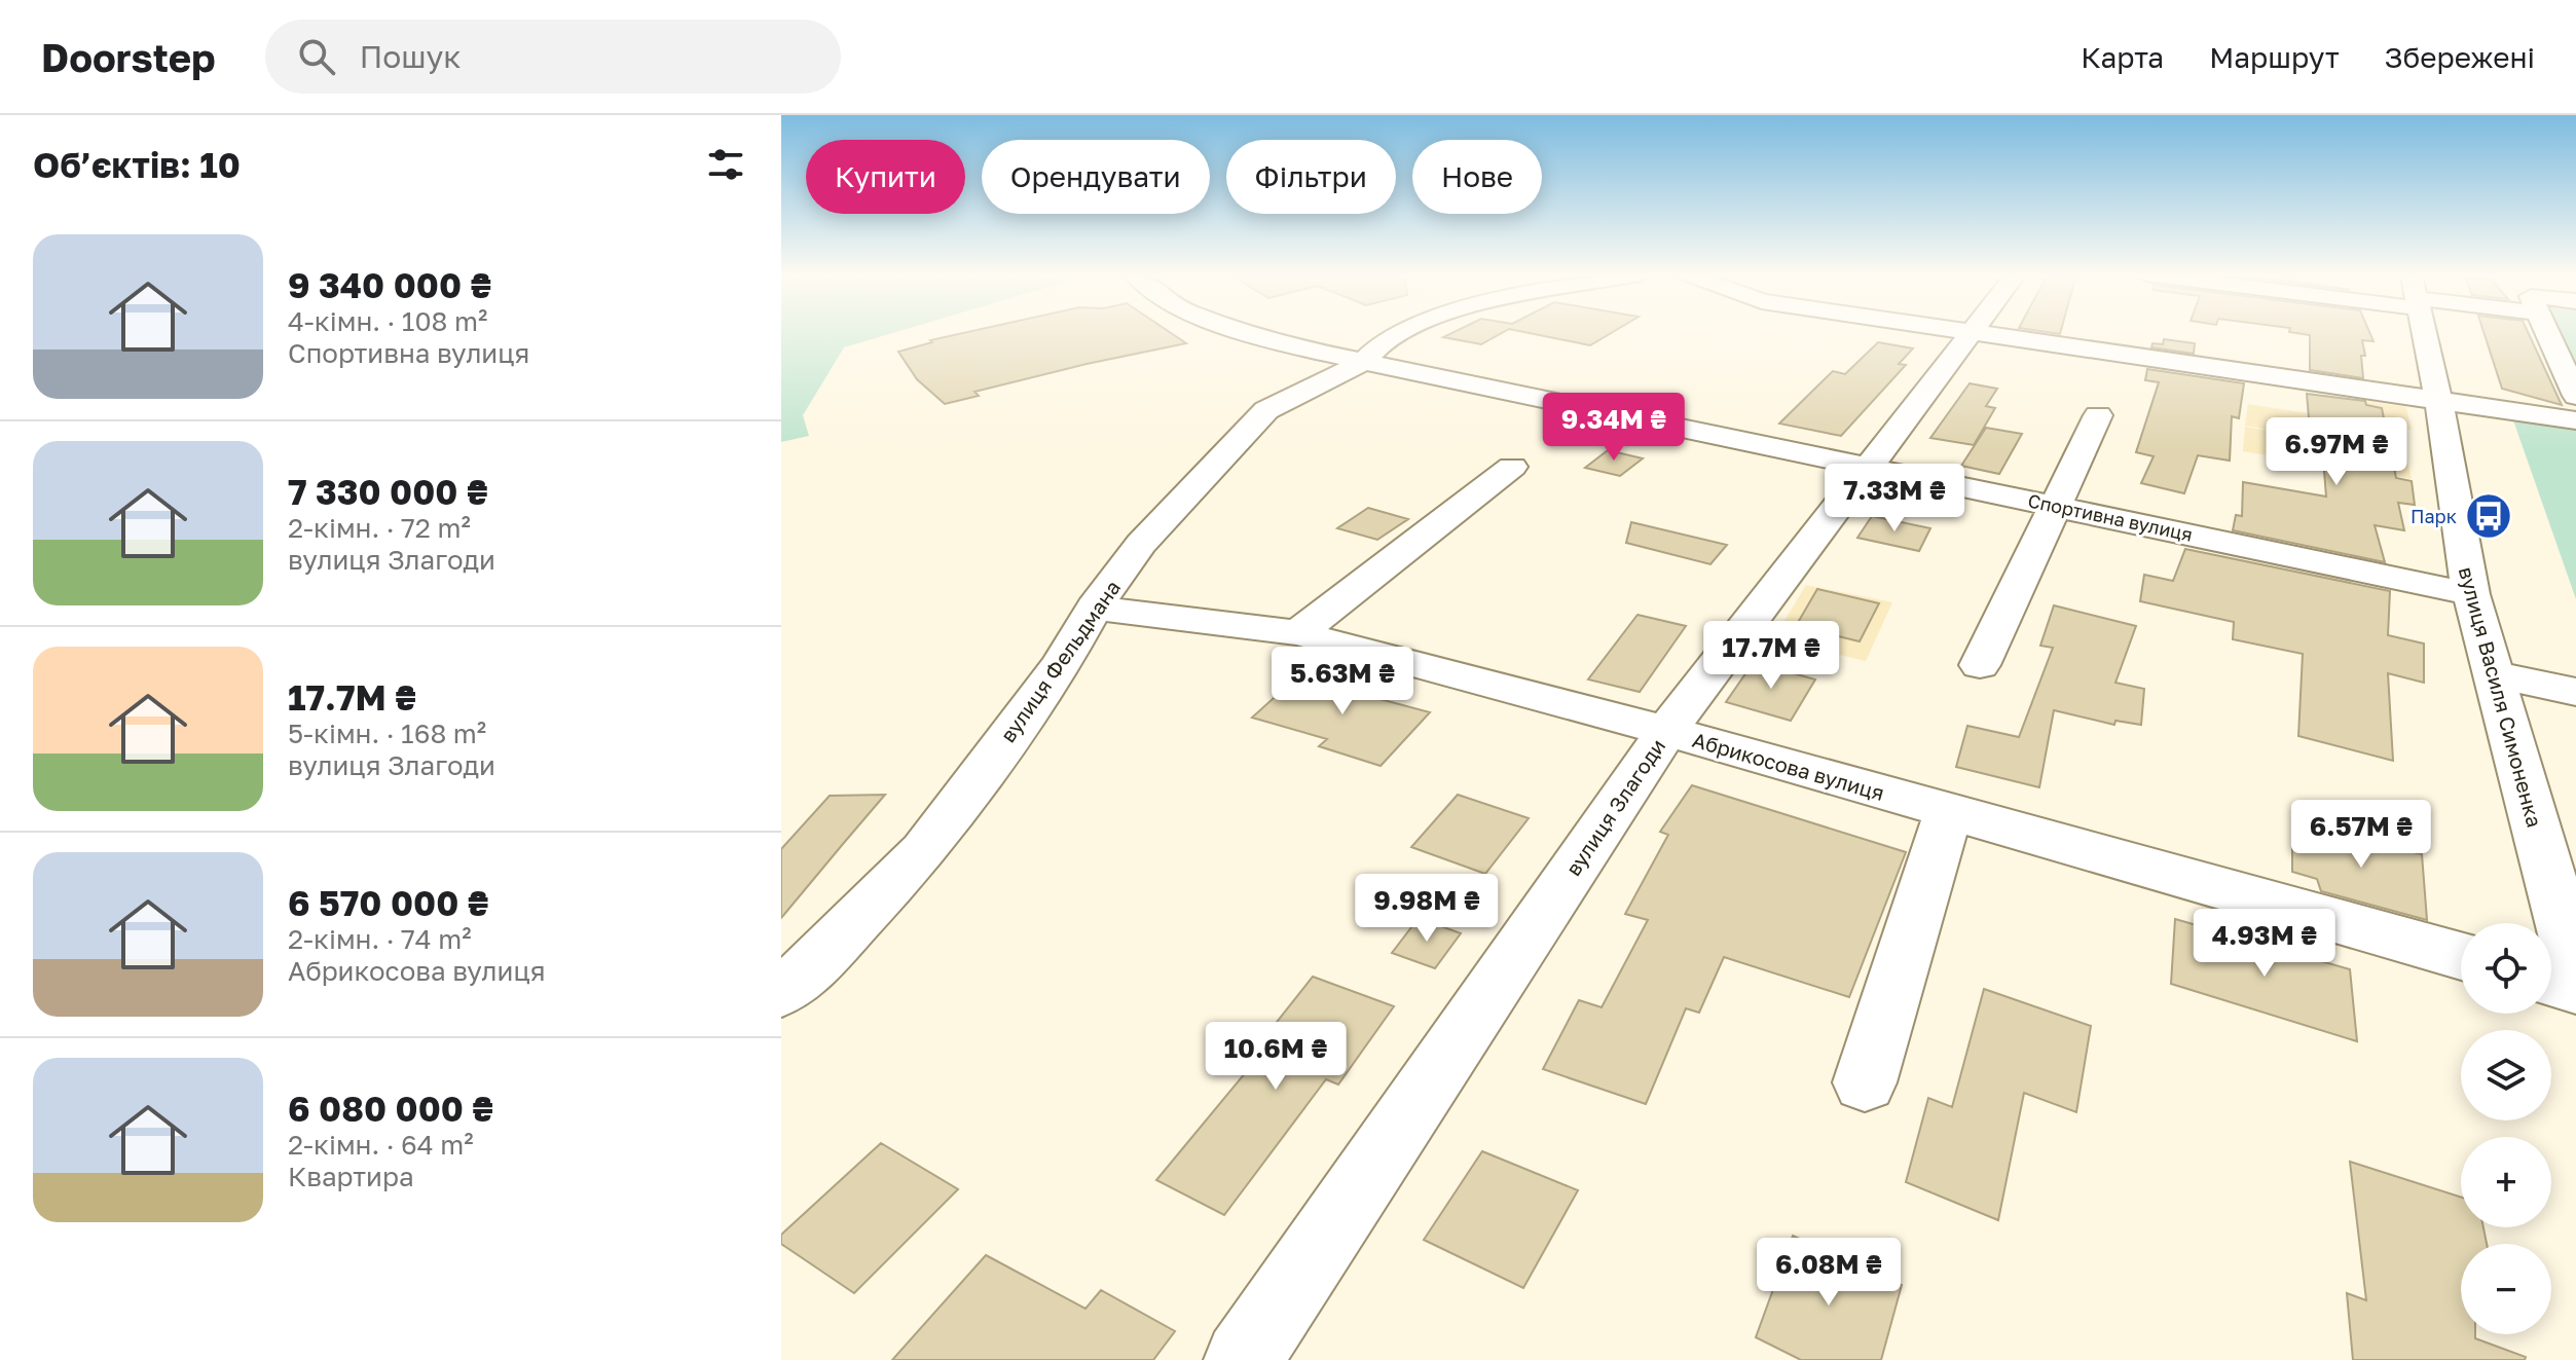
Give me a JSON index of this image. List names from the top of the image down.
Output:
{
  "streets": {
    "street": [
      "Спортивна вулиця",
      "вулиця Фельдмана",
      "вулиця Василя Симоненка",
      "Абрикосова вулиця",
      "вулиця Злагоди"
    ]
  },
  "crossings": [
    ["Спортивна вулиця", "вулиця Фельдмана"],
    ["Спортивна вулиця", "вулиця Василя Симоненка"],
    ["Спортивна вулиця", "вулиця Злагоди"],
    ["вулиця Фельдмана", "Абрикосова вулиця"],
    ["Абрикосова вулиця", "вулиця Злагоди"]
  ],
  "places": {
    "bus stop": ["Парк"]
  },
  "page": {
    "header": "Doorstep",
    "search": "Пошук",
    "nav": ["Карта", "Маршрут", "Збережені"],
    "heading": "Об’єктів: 10",
    "chip": [
      "Купити",
      "Орендувати",
      "Фільтри",
      "Нове"
    ],
    "list": [
      {
        "name": "9 340 000 ₴",
        "note": "4-кімн. · 108 m² · Спортивна вулиця"
      },
      {
        "name": "7 330 000 ₴",
        "note": "2-кімн. · 72 m² · вулиця Злагоди"
      },
      {
        "name": "17.7M ₴",
        "note": "5-кімн. · 168 m² · вулиця Злагоди"
      },
      {
        "name": "6 570 000 ₴",
        "note": "2-кімн. · 74 m² · Абрикосова вулиця"
      },
      {
        "name": "6 080 000 ₴",
        "note": "2-кімн. · 64 m² · Квартира"
      }
    ],
    "price": [
      "9.34M ₴",
      "6.97M ₴",
      "7.33M ₴",
      "17.7M ₴",
      "5.63M ₴",
      "6.57M ₴",
      "9.98M ₴",
      "4.93M ₴",
      "10.6M ₴",
      "6.08M ₴"
    ],
    "map_buttons": ["+", "−"]
  }
}
